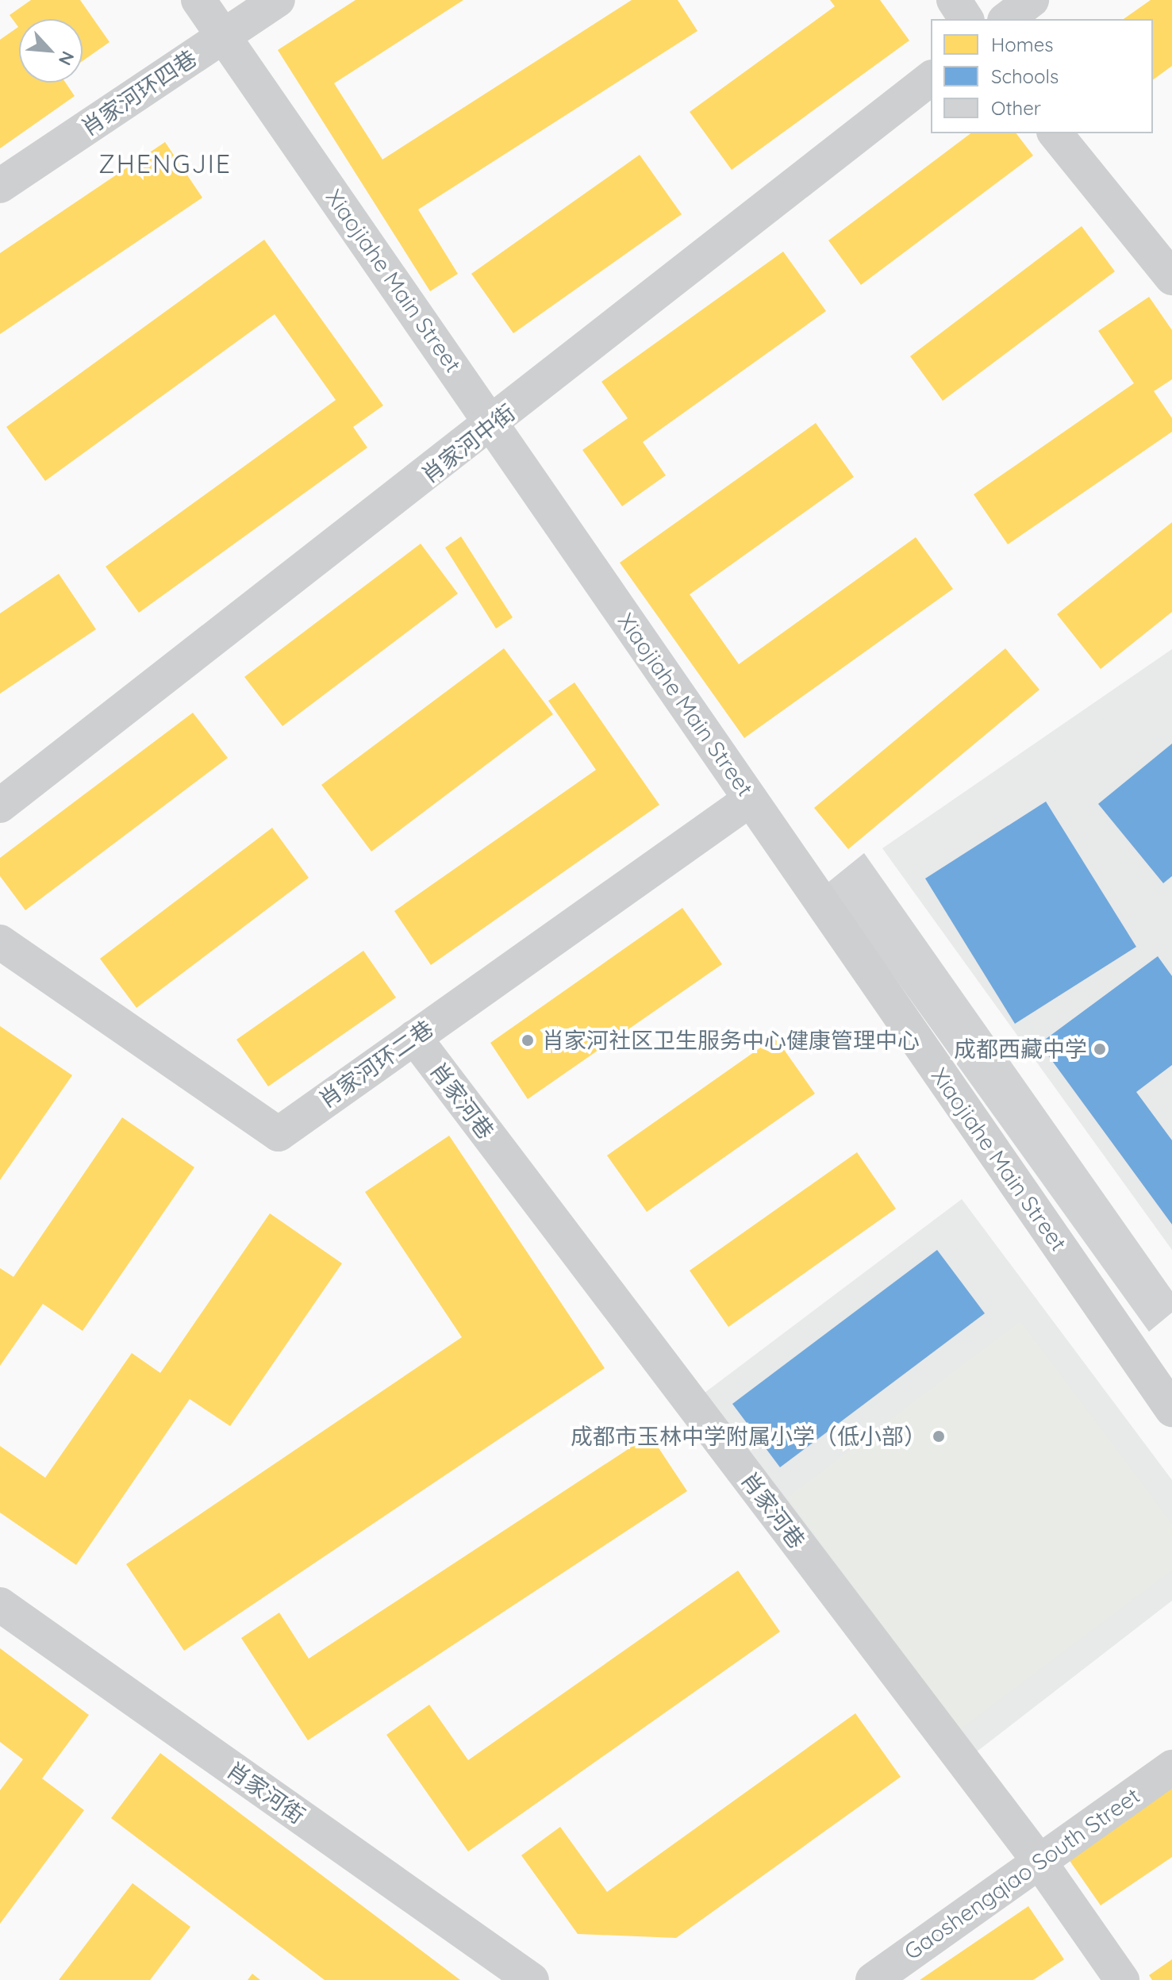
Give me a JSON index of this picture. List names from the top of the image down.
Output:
{
  "streets": {
    "street": [
      "肖家河环四巷",
      "Xiaojiahe Main Street",
      "肖家河中街",
      "肖家河环二巷",
      "肖家河巷",
      "肖家河街",
      "Gaoshengqiao South Street"
    ]
  },
  "crossings": [
    ["肖家河环四巷", "Xiaojiahe Main Street"],
    ["Xiaojiahe Main Street", "肖家河中街"],
    ["Xiaojiahe Main Street", "肖家河环二巷"],
    ["肖家河环二巷", "肖家河巷"],
    ["肖家河巷", "Gaoshengqiao South Street"]
  ],
  "districts": ["ZHENGJIE"],
  "places": ["肖家河社区卫生服务中心健康管理中心", "成都西藏中学", "成都市玉林中学附属小学（低小部）"],
  "legend": ["Homes", "Schools", "Other"],
  "north": "bottom right"
}
